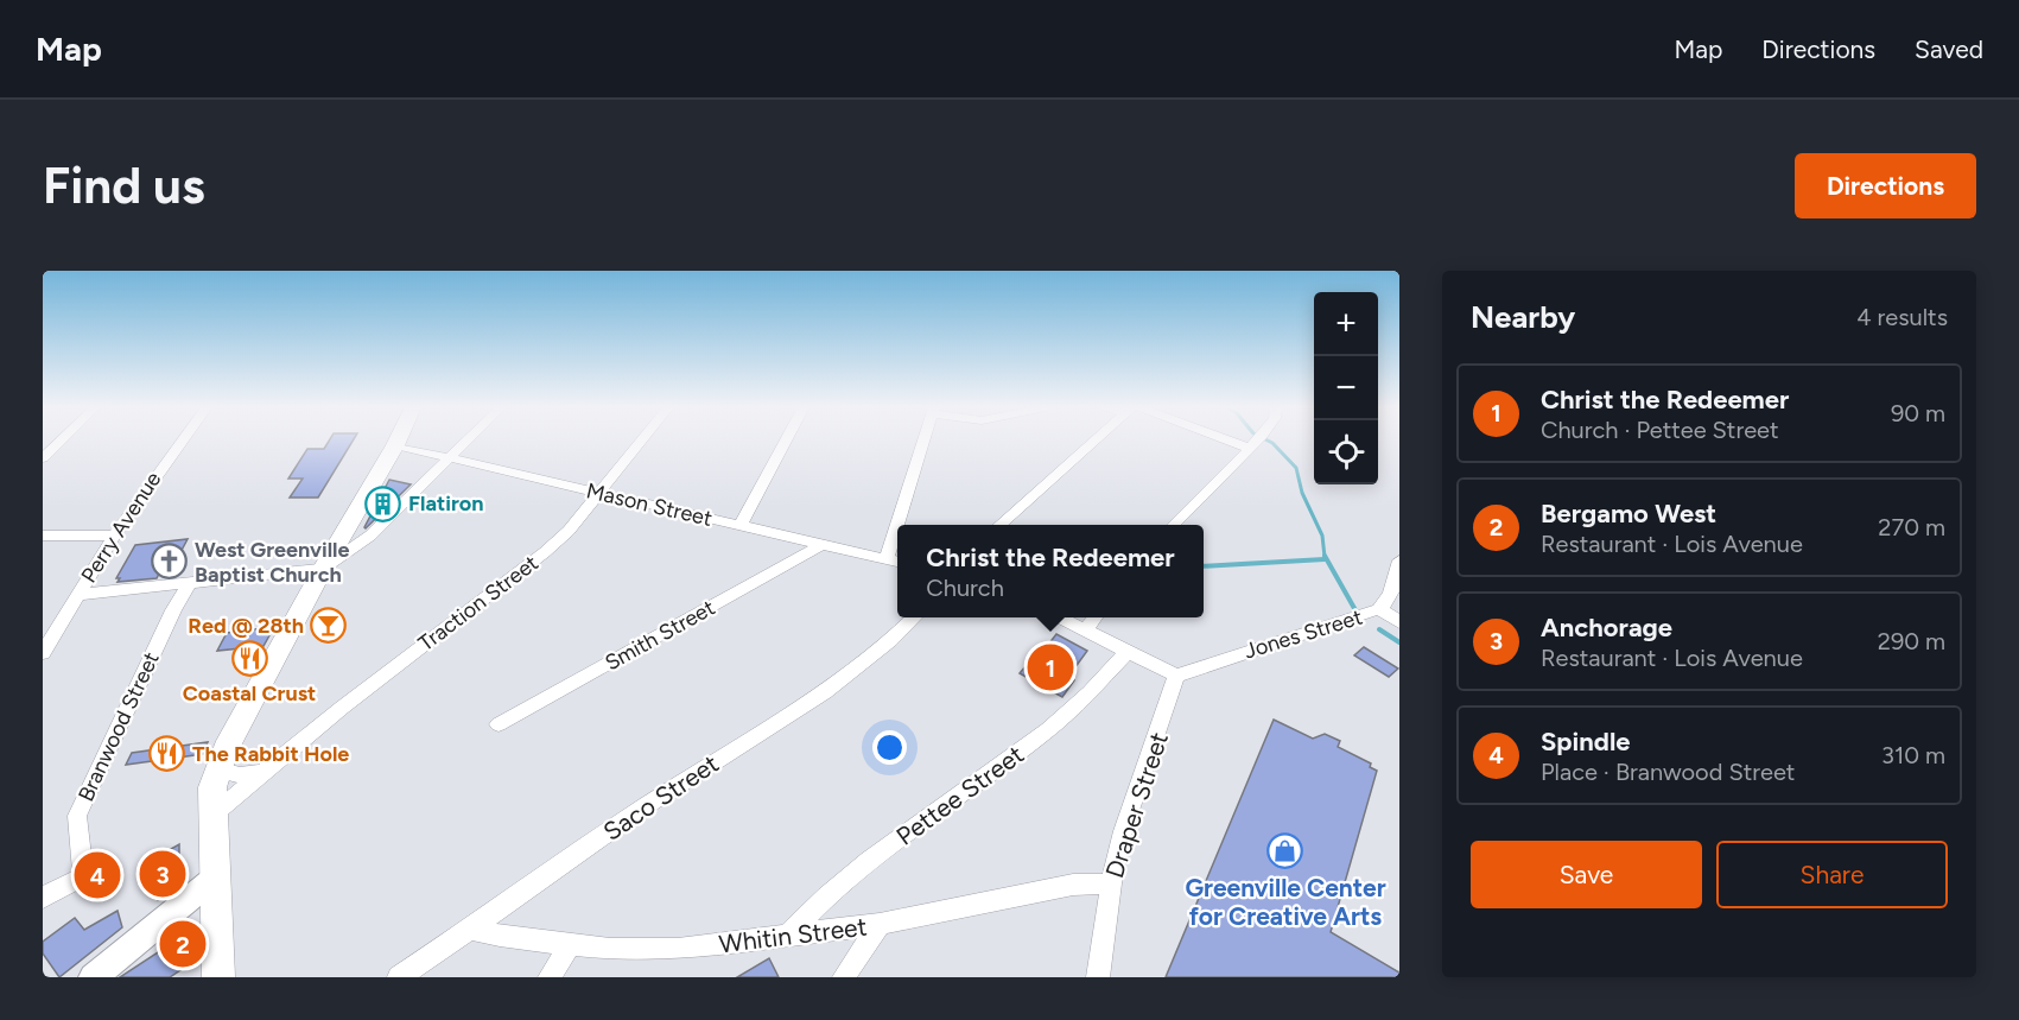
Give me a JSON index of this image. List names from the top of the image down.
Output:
{
  "streets": {
    "street": [
      "Mason Street",
      "Perry Avenue",
      "Traction Street",
      "Jones Street",
      "Smith Street",
      "Branwood Street",
      "Pettee Street",
      "Saco Street",
      "Draper Street",
      "Whitin Street"
    ]
  },
  "crossings": [
    ["Mason Street", "Traction Street"],
    ["Mason Street", "Smith Street"],
    ["Jones Street", "Draper Street"],
    ["Pettee Street", "Whitin Street"],
    ["Saco Street", "Whitin Street"],
    ["Draper Street", "Whitin Street"]
  ],
  "places": {
    "building": ["Flatiron"],
    "church": ["West Greenville Baptist Church"],
    "bar": ["Red @ 28th"],
    "restaurant": ["Coastal Crust", "The Rabbit Hole"],
    "shop": ["Greenville Center for Creative Arts"]
  },
  "page": {
    "header": "Map",
    "nav": ["Map", "Directions", "Saved"],
    "buttons": [
      "Directions",
      ["Save", "Share"]
    ],
    "title": "Find us",
    "heading": ["Nearby", "4 results"],
    "map_buttons": ["+", "−"],
    "list": [
      {
        "mark": "1",
        "name": "Christ the Redeemer",
        "note": "Church · Pettee Street",
        "value": "90 m"
      },
      {
        "mark": "2",
        "name": "Bergamo West",
        "note": "Restaurant · Lois Avenue",
        "value": "270 m"
      },
      {
        "mark": "3",
        "name": "Anchorage",
        "note": "Restaurant · Lois Avenue",
        "value": "290 m"
      },
      {
        "mark": "4",
        "name": "Spindle",
        "note": "Place · Branwood Street",
        "value": "310 m"
      }
    ],
    "popup": ["Christ the Redeemer", "Church"],
    "pins": [
      "1",
      "3",
      "4",
      "2"
    ]
  }
}
